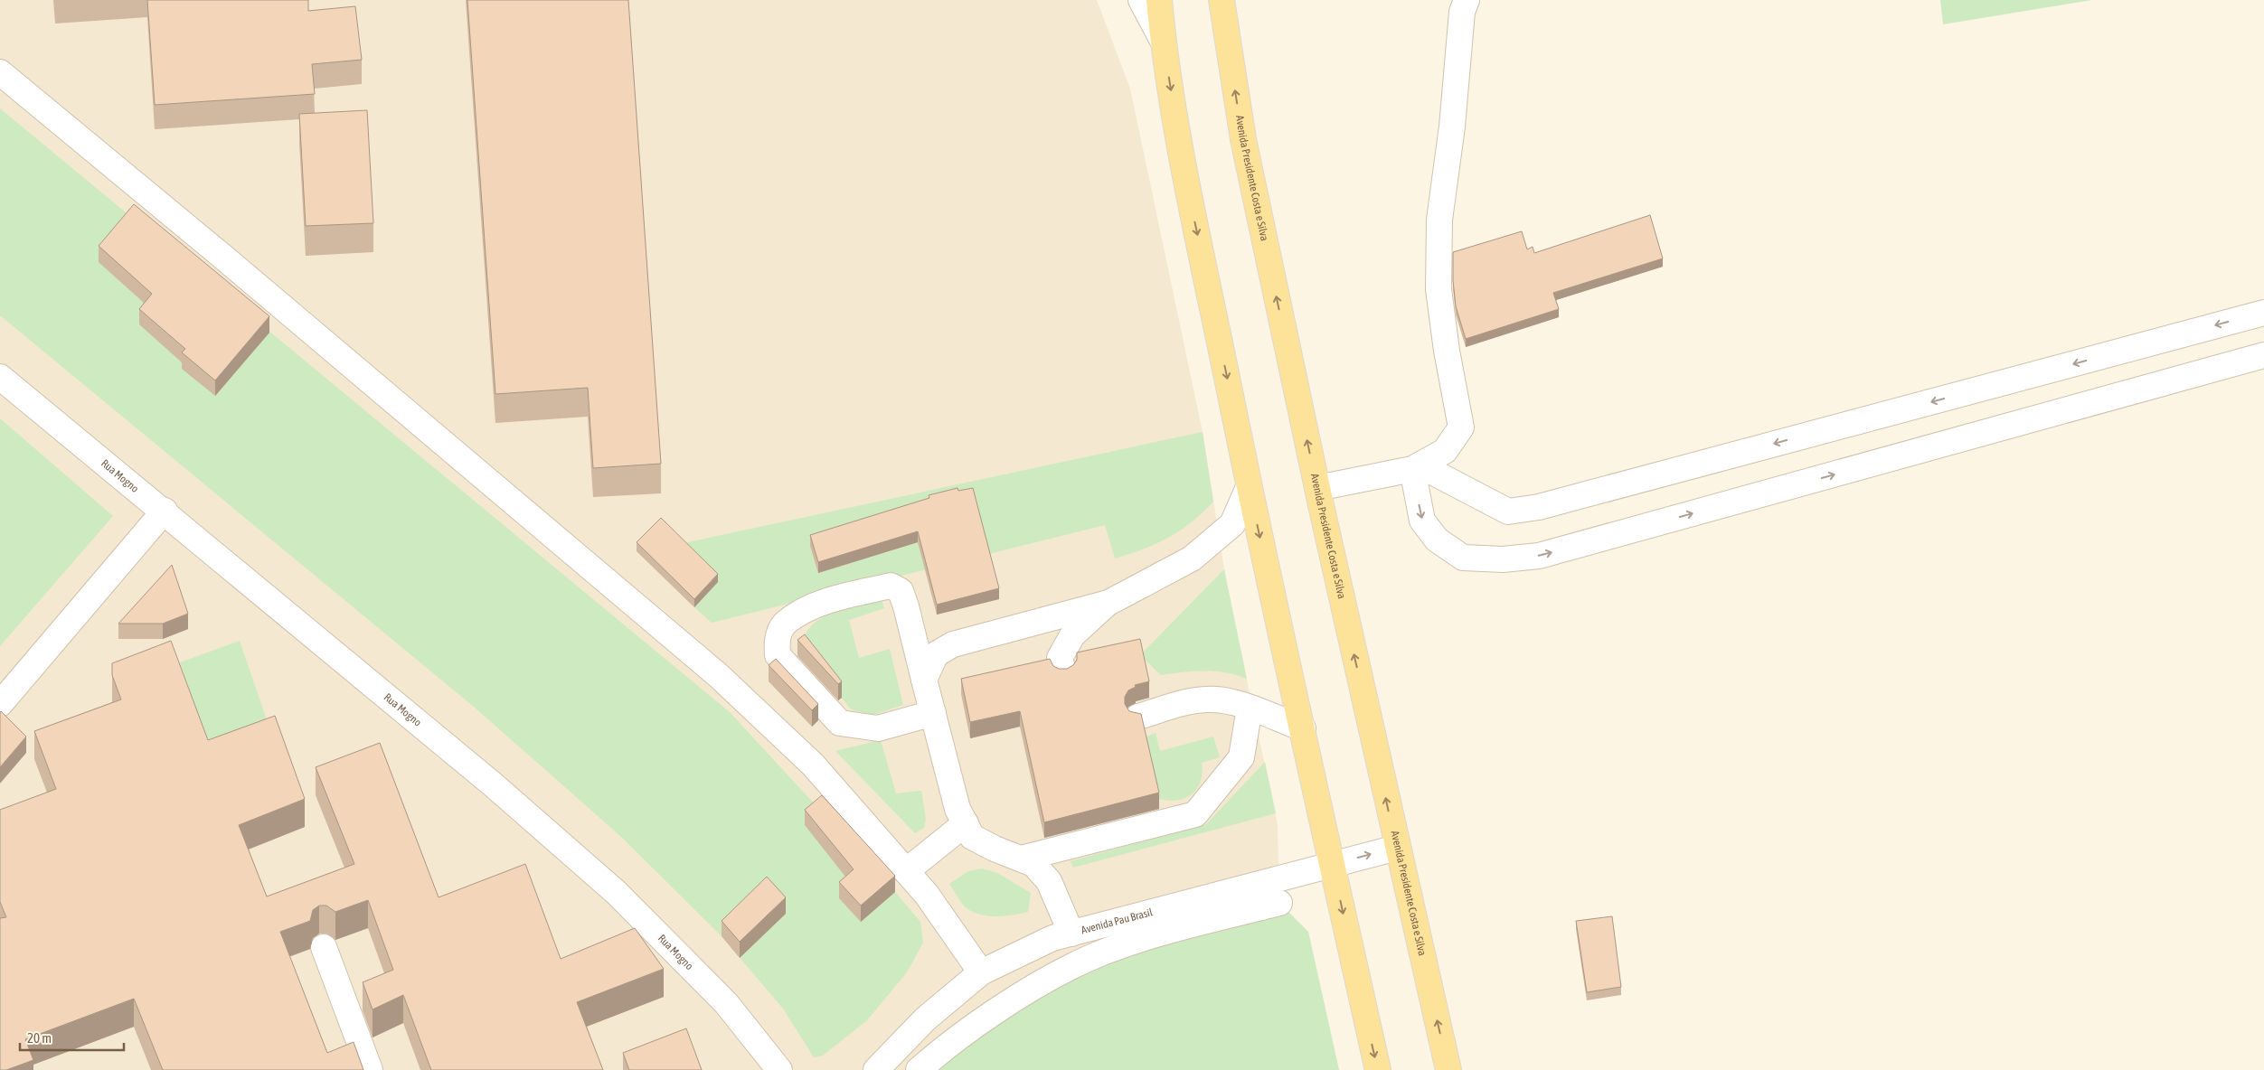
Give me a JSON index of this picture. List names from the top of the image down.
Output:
{
  "streets": {
    "main road": ["Avenida Presidente Costa e Silva"],
    "street": ["Rua Mogno", "Avenida Pau Brasil"]
  },
  "crossings": [
    ["Avenida Presidente Costa e Silva", "Avenida Pau Brasil"]
  ],
  "scale_bar": "20 m"
}
